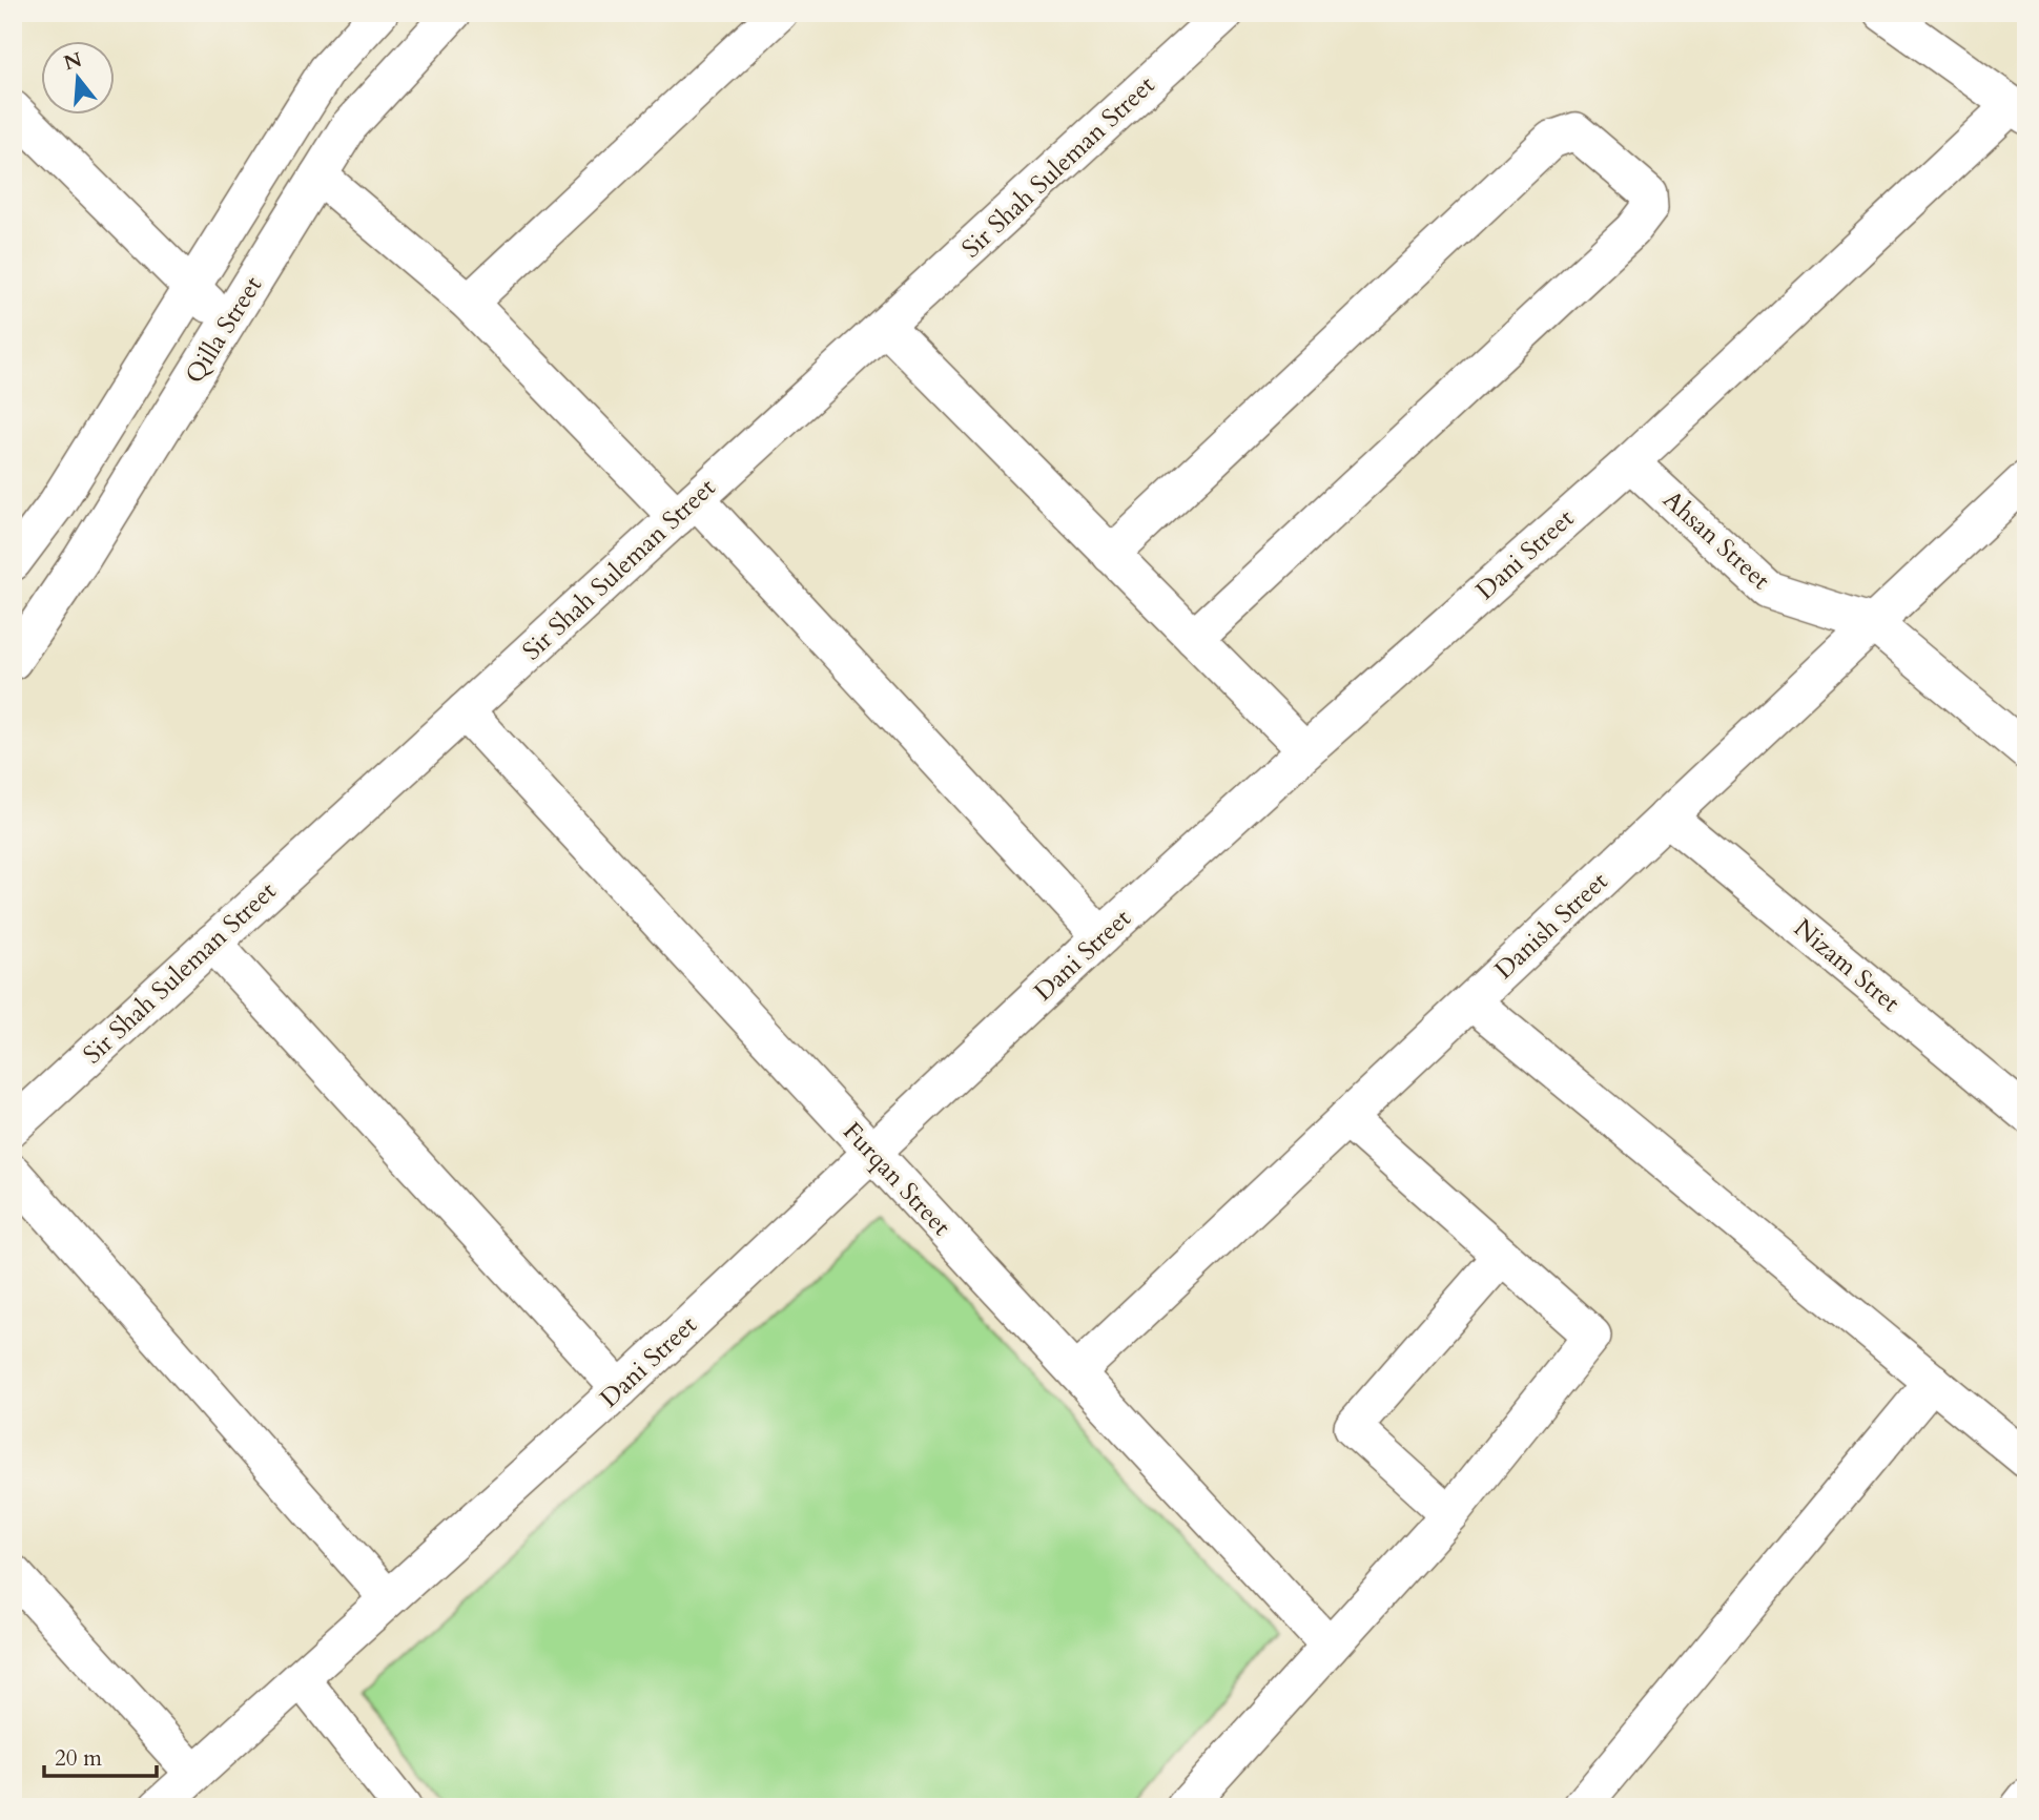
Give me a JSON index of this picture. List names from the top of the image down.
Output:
{
  "streets": {
    "street": [
      "Sir Shah Suleman Street",
      "Qilla Street",
      "Ahsan Street",
      "Dani Street",
      "Danish Street",
      "Nizam Stret",
      "Furqan Street"
    ]
  },
  "crossings": [
    ["Sir Shah Suleman Street", "Furqan Street"],
    ["Ahsan Street", "Dani Street"],
    ["Ahsan Street", "Danish Street"],
    ["Dani Street", "Furqan Street"],
    ["Danish Street", "Nizam Stret"],
    ["Danish Street", "Furqan Street"]
  ],
  "scale_bar": "20 m",
  "north": "top"
}
